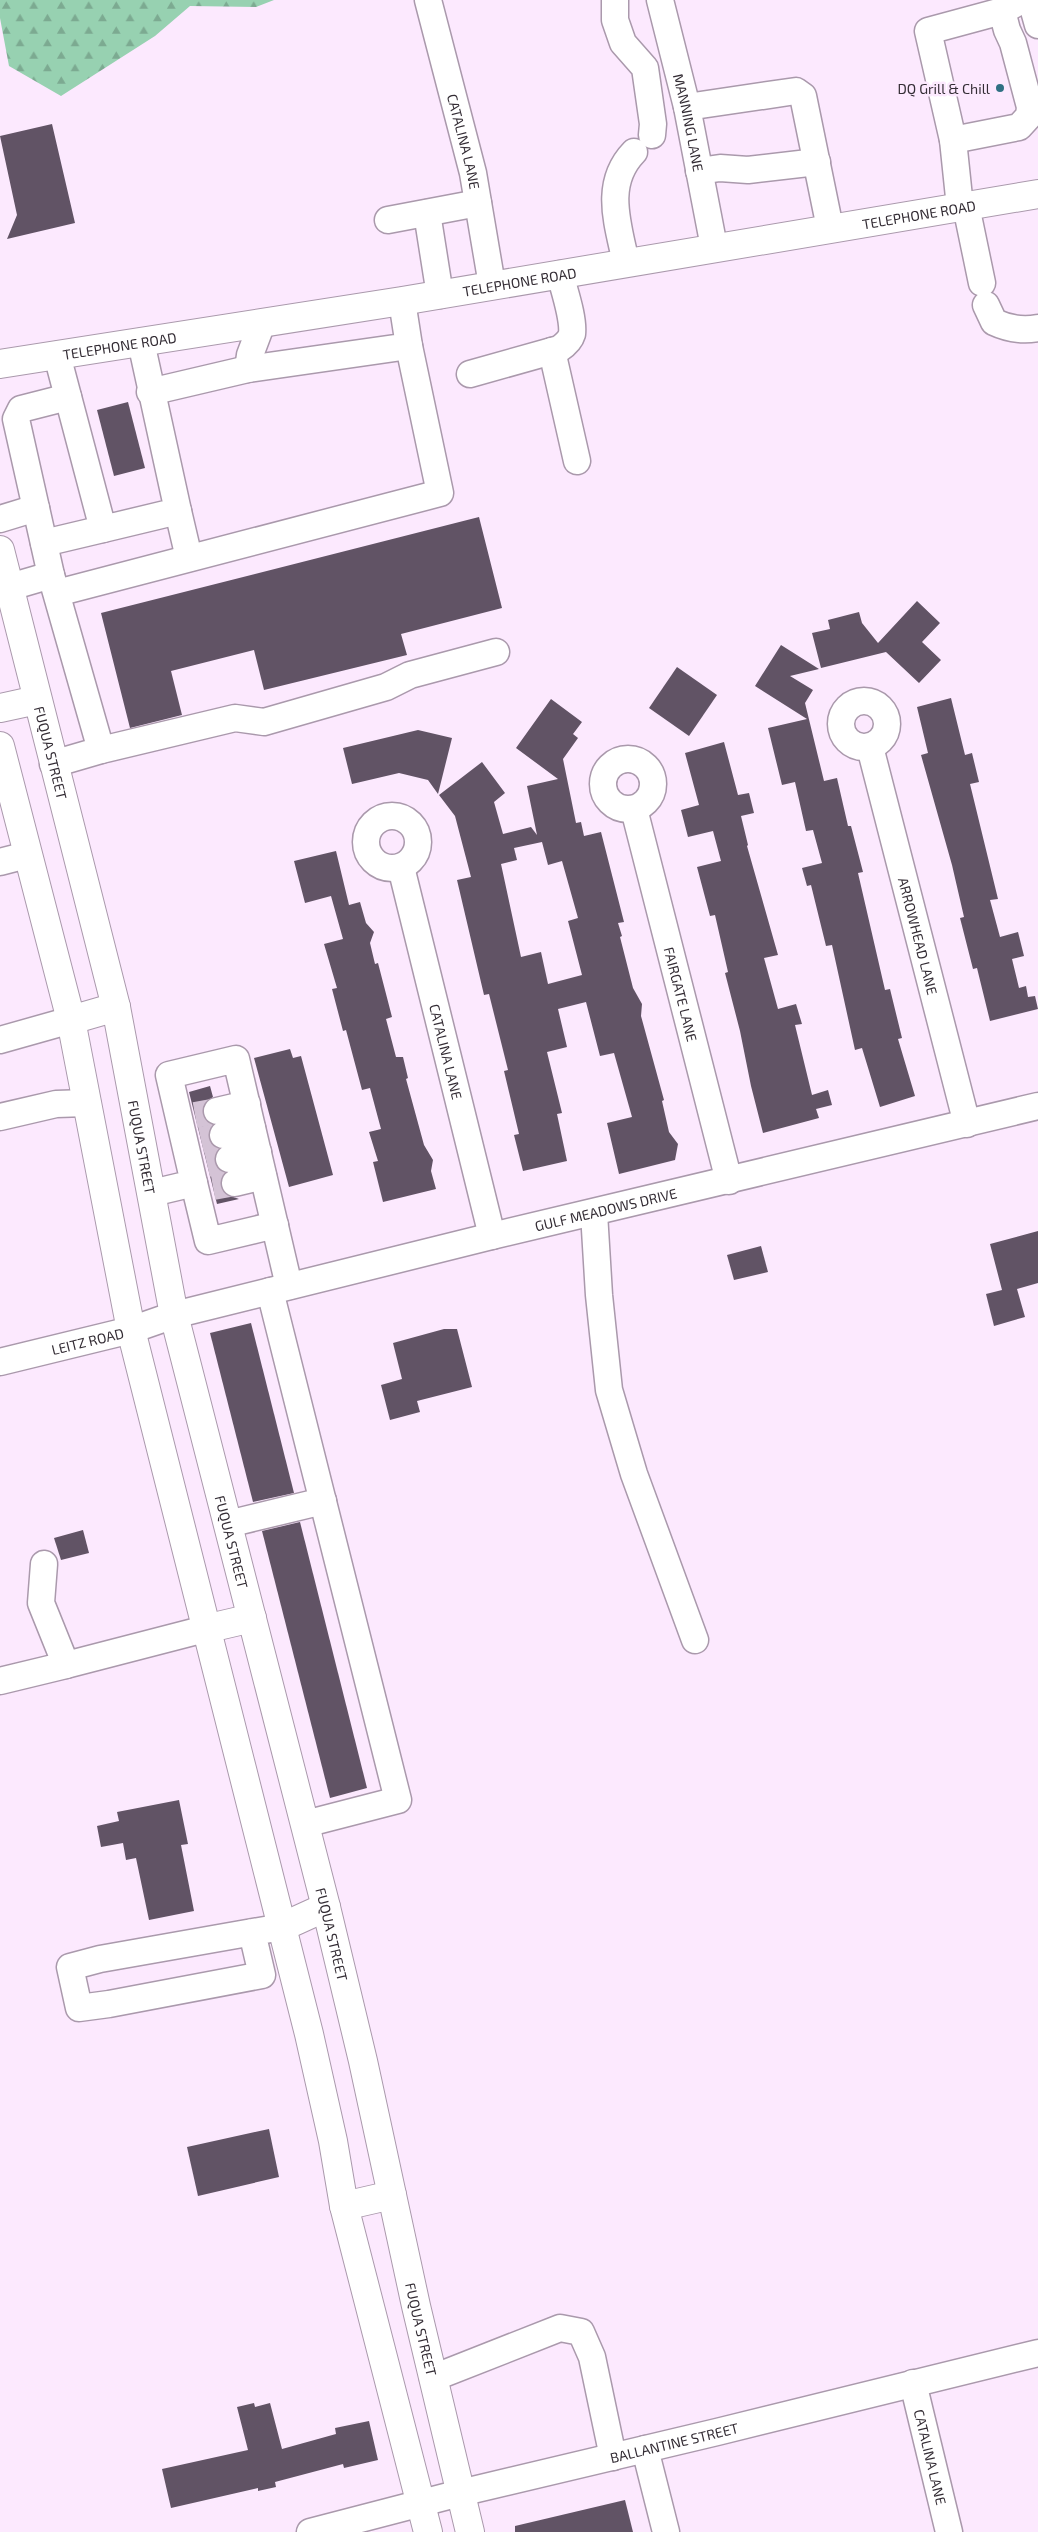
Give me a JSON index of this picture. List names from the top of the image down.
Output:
{
  "streets": {
    "main road": ["TELEPHONE ROAD", "FUQUA STREET"],
    "street": [
      "MANNING LANE",
      "CATALINA LANE",
      "ARROWHEAD LANE",
      "FAIRGATE LANE",
      "GULF MEADOWS DRIVE",
      "LEITZ ROAD",
      "BALLANTINE STREET"
    ]
  },
  "crossings": [
    ["MANNING LANE", "TELEPHONE ROAD"],
    ["CATALINA LANE", "TELEPHONE ROAD"],
    ["CATALINA LANE", "GULF MEADOWS DRIVE"],
    ["CATALINA LANE", "BALLANTINE STREET"],
    ["FUQUA STREET", "GULF MEADOWS DRIVE"],
    ["FUQUA STREET", "LEITZ ROAD"],
    ["FUQUA STREET", "BALLANTINE STREET"],
    ["ARROWHEAD LANE", "GULF MEADOWS DRIVE"],
    ["FAIRGATE LANE", "GULF MEADOWS DRIVE"],
    ["GULF MEADOWS DRIVE", "LEITZ ROAD"]
  ],
  "places": ["DQ Grill & Chill"]
}
